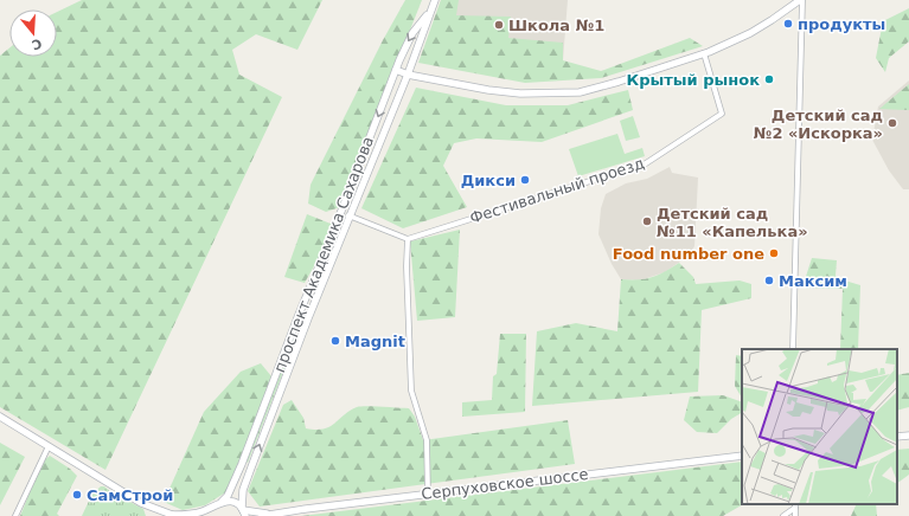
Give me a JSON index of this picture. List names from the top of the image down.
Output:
{
  "streets": {
    "street": ["Фестивальный проезд", "проспект Академика Сахарова", "Серпуховское шоссе"]
  },
  "crossings": [
    ["проспект Академика Сахарова", "Серпуховское шоссе"]
  ],
  "places": [
    "продукты",
    "Школа №1",
    "Крытый рынок",
    "Детcкий сад №2 «Искорка»",
    "Дикси",
    "Детский сад №11 «Капелька»",
    "Food number one",
    "Максим",
    "Magnit",
    "СамСтрой"
  ],
  "north": "bottom"
}
